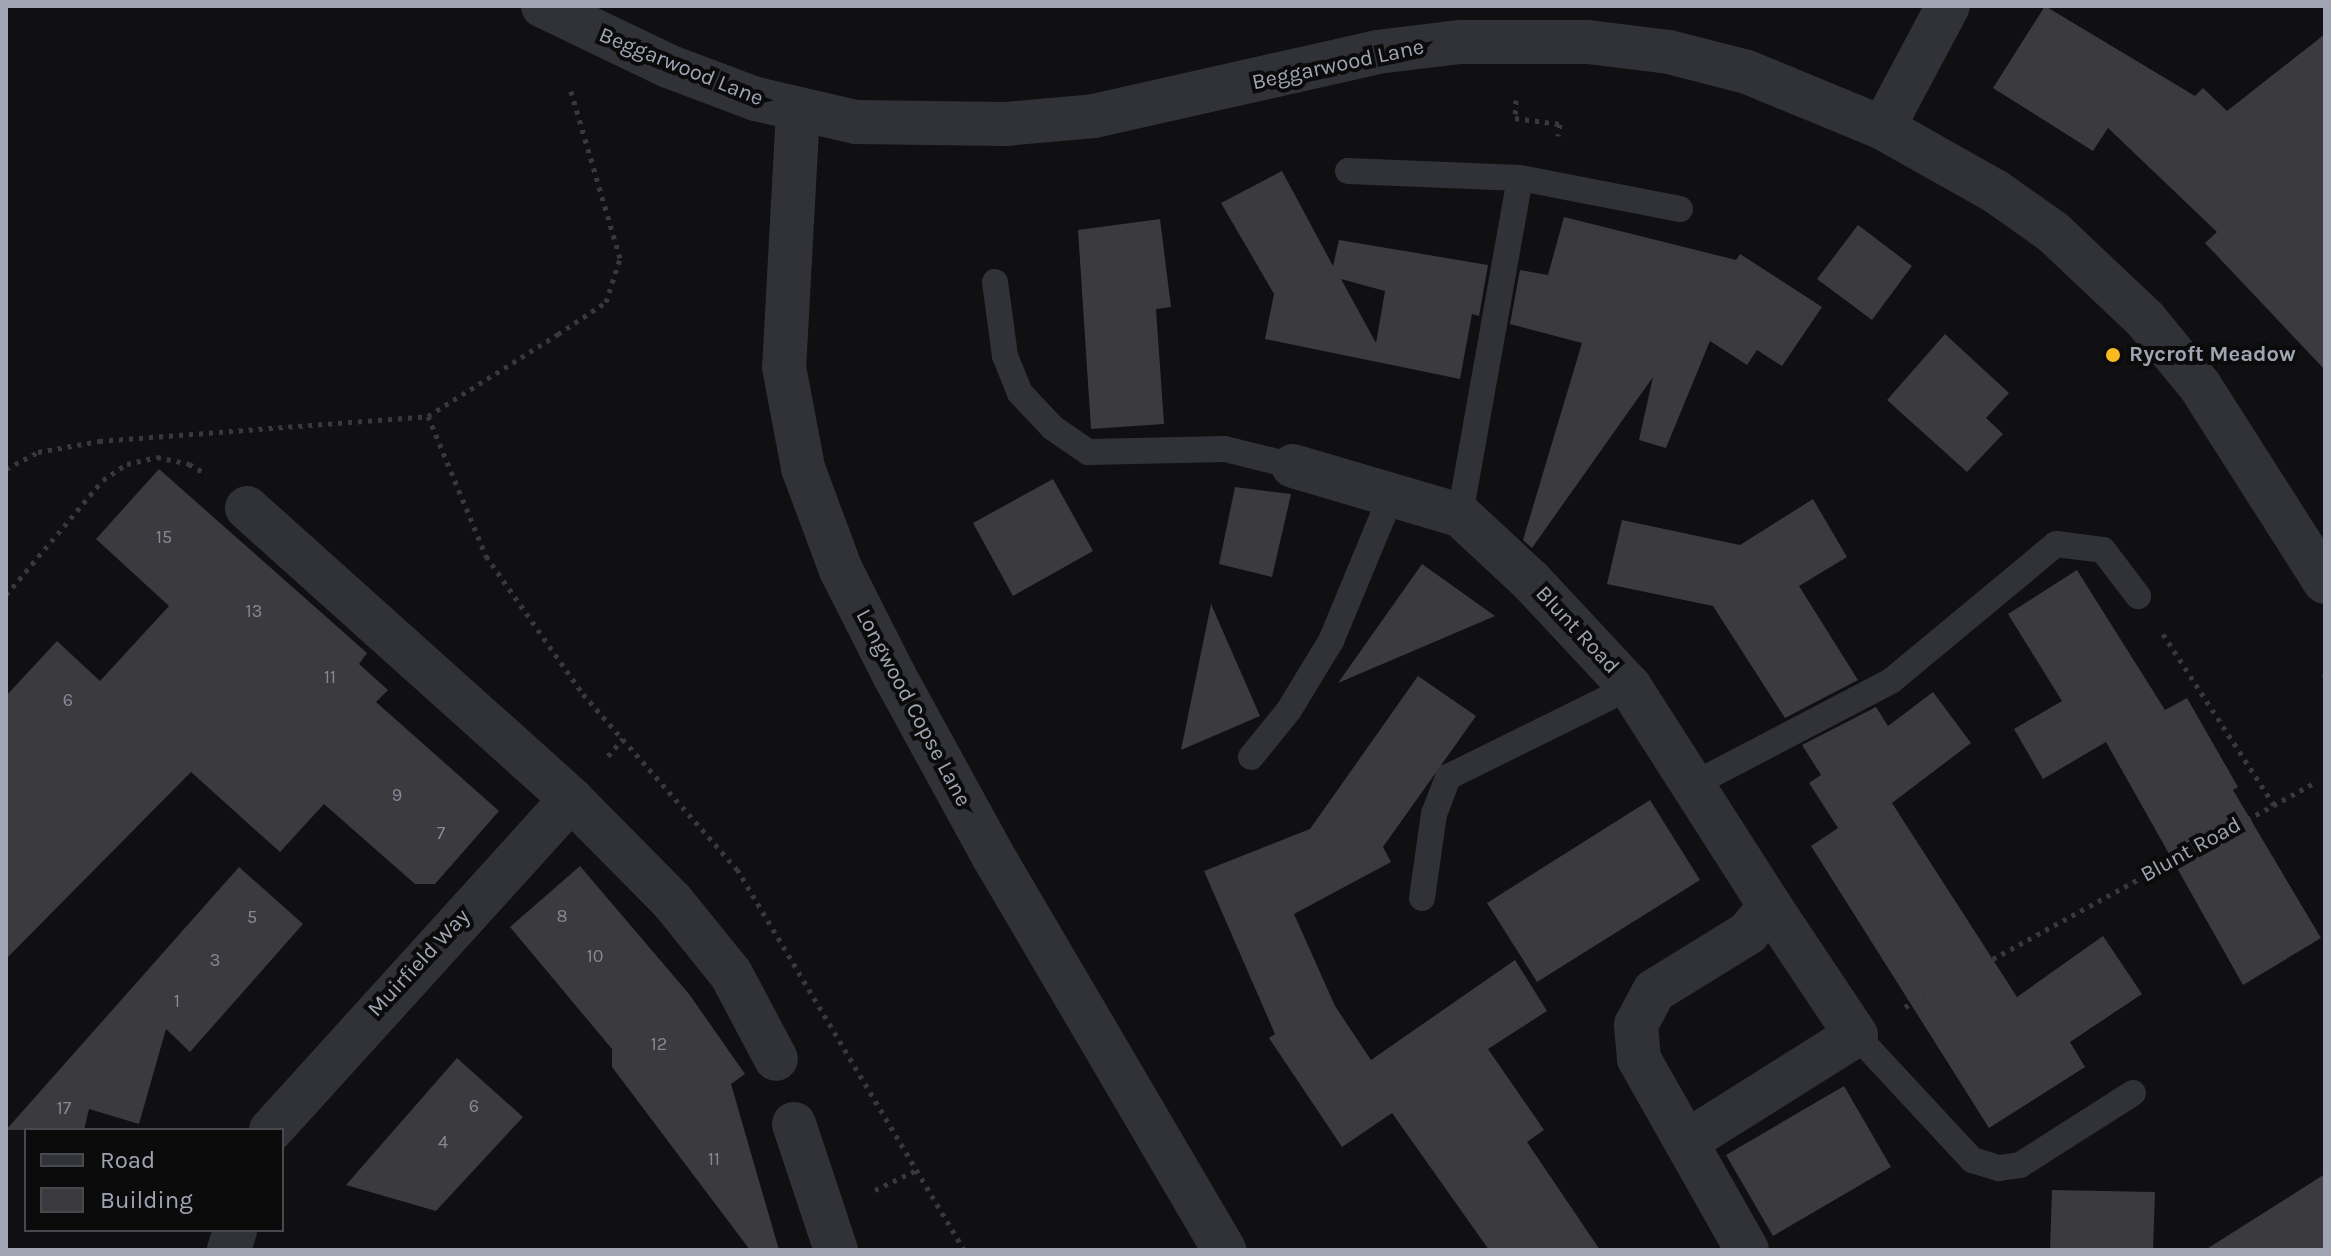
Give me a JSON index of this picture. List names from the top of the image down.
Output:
{
  "streets": {
    "street": [
      "Beggarwood Lane",
      "Blunt Road",
      "Longwood Copse Lane",
      "Muirfield Way"
    ]
  },
  "crossings": [
    ["Beggarwood Lane", "Longwood Copse Lane"]
  ],
  "places": ["Rycroft Meadow"],
  "house_numbers": [
    "15",
    "13",
    "11",
    "6",
    "9",
    "7",
    "8",
    "5",
    "10",
    "3",
    "1",
    "12",
    "6",
    "17",
    "4",
    "11"
  ],
  "legend": ["Road", "Building"]
}
